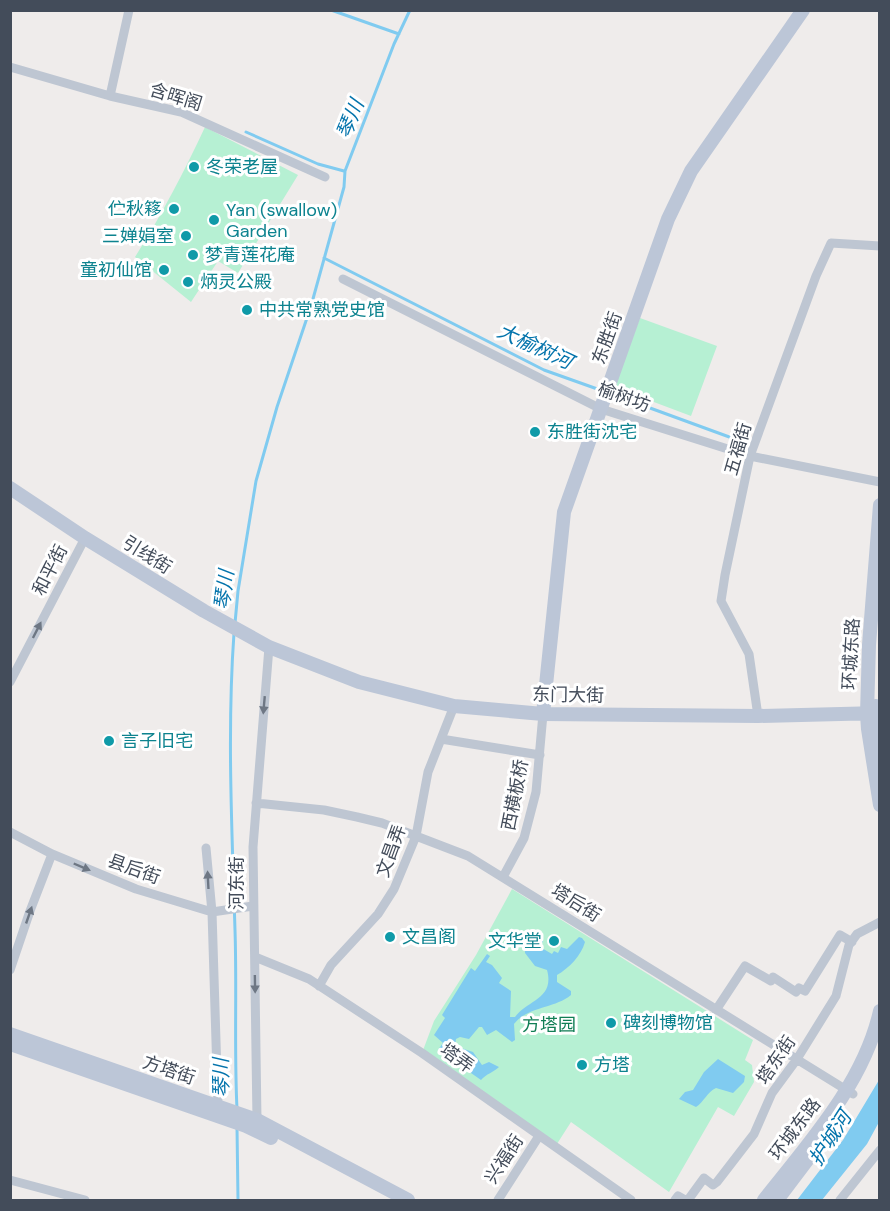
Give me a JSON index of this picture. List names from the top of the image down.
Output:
{
  "streets": {
    "street": [
      "含晖阁",
      "东胜街",
      "榆树坊",
      "五福街",
      "引线街",
      "和平街",
      "环城东路",
      "东门大街",
      "西横板桥",
      "文昌弄",
      "县后街",
      "河东街",
      "塔后街",
      "塔弄",
      "塔东街",
      "方塔街",
      "兴福街"
    ]
  },
  "crossings": [
    ["东胜街", "榆树坊"],
    ["东胜街", "东门大街"],
    ["东胜街", "西横板桥"],
    ["榆树坊", "五福街"],
    ["五福街", "东门大街"],
    ["引线街", "和平街"],
    ["引线街", "东门大街"],
    ["引线街", "河东街"],
    ["环城东路", "东门大街"],
    ["环城东路", "塔后街"],
    ["东门大街", "西横板桥"],
    ["东门大街", "文昌弄"],
    ["东门大街", "河东街"],
    ["西横板桥", "塔后街"],
    ["文昌弄", "塔后街"],
    ["文昌弄", "塔弄"],
    ["县后街", "河东街"],
    ["河东街", "塔后街"],
    ["河东街", "塔弄"],
    ["河东街", "方塔街"],
    ["塔后街", "塔东街"],
    ["塔弄", "兴福街"]
  ],
  "one_way": ["和平街", "县后街"],
  "water": ["琴川", "大榆树河", "护城河"],
  "parks": ["方塔园"],
  "places": [
    "冬荣老屋",
    "伫秋簃",
    "Yan (swallow) Garden",
    "三婵娟室",
    "梦青莲花庵",
    "童初仙馆",
    "炳灵公殿",
    "中共常熟党史馆",
    "东胜街沈宅",
    "言子旧宅",
    "文昌阁",
    "文华堂",
    "碑刻博物馆",
    "方塔"
  ]
}
